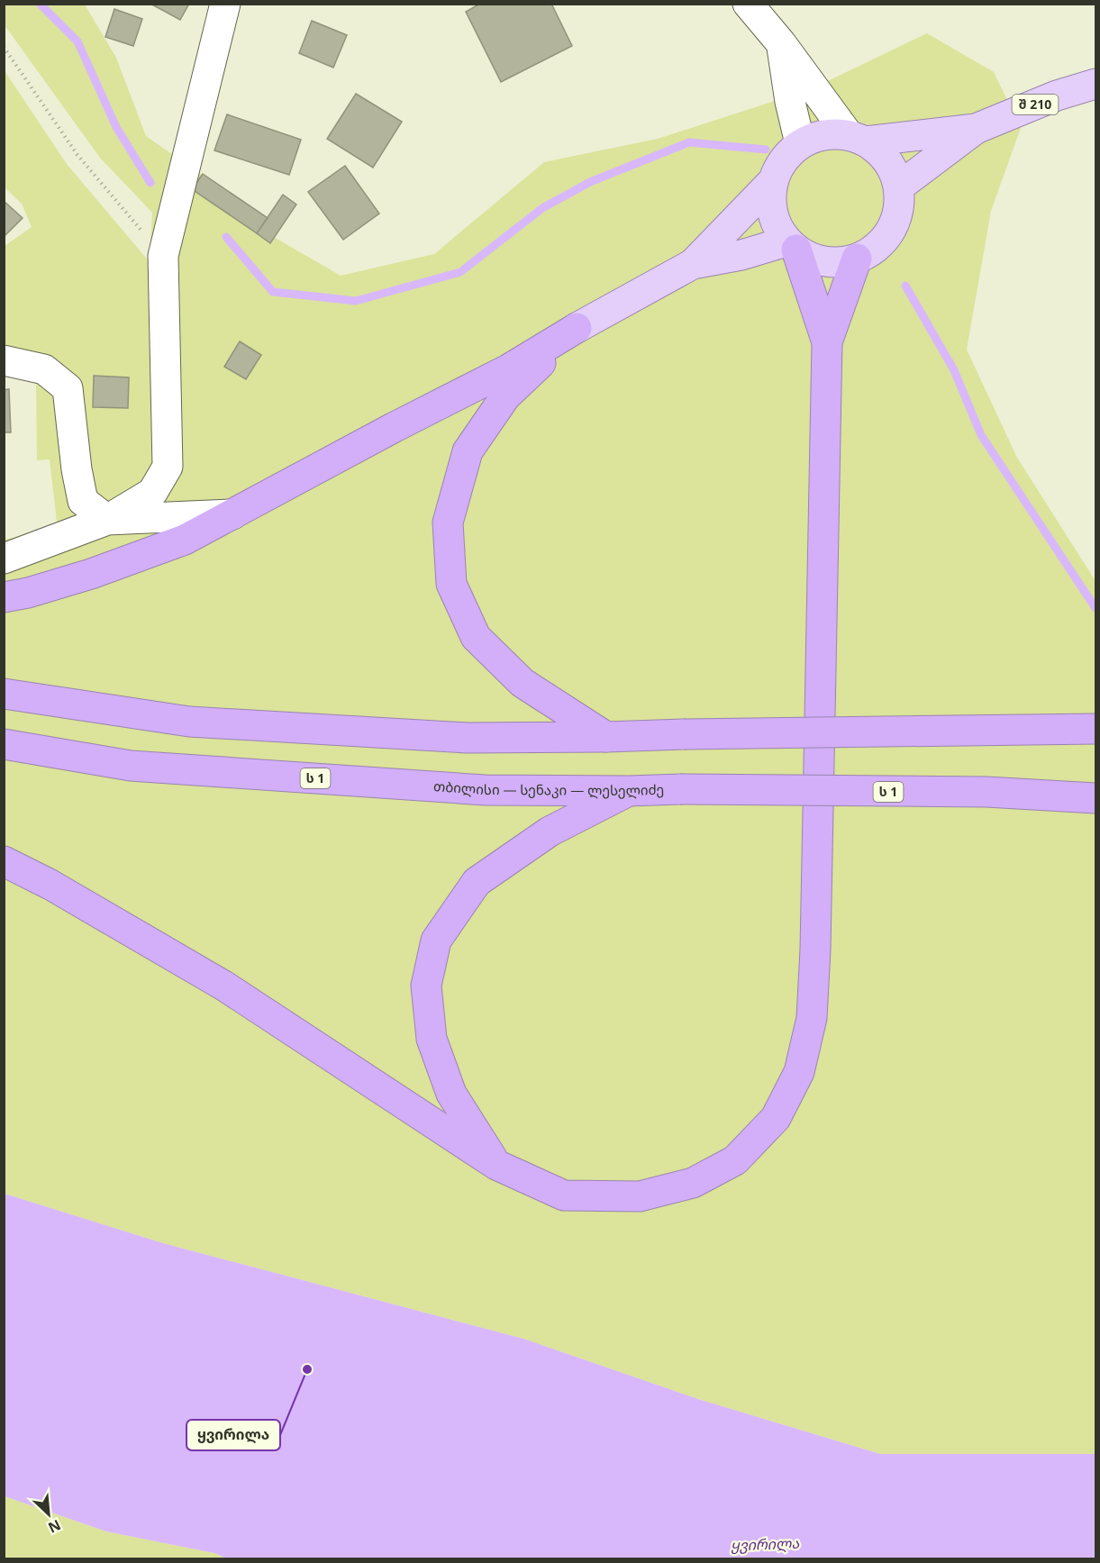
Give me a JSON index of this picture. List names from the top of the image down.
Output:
{
  "streets": {
    "highway": ["ს 1", "თბილისი — სენაკი — ლესელიძე"],
    "main road": ["შ 210"]
  },
  "water": ["ყვირილა"],
  "places": ["ყვირილა"],
  "north": "bottom right"
}
